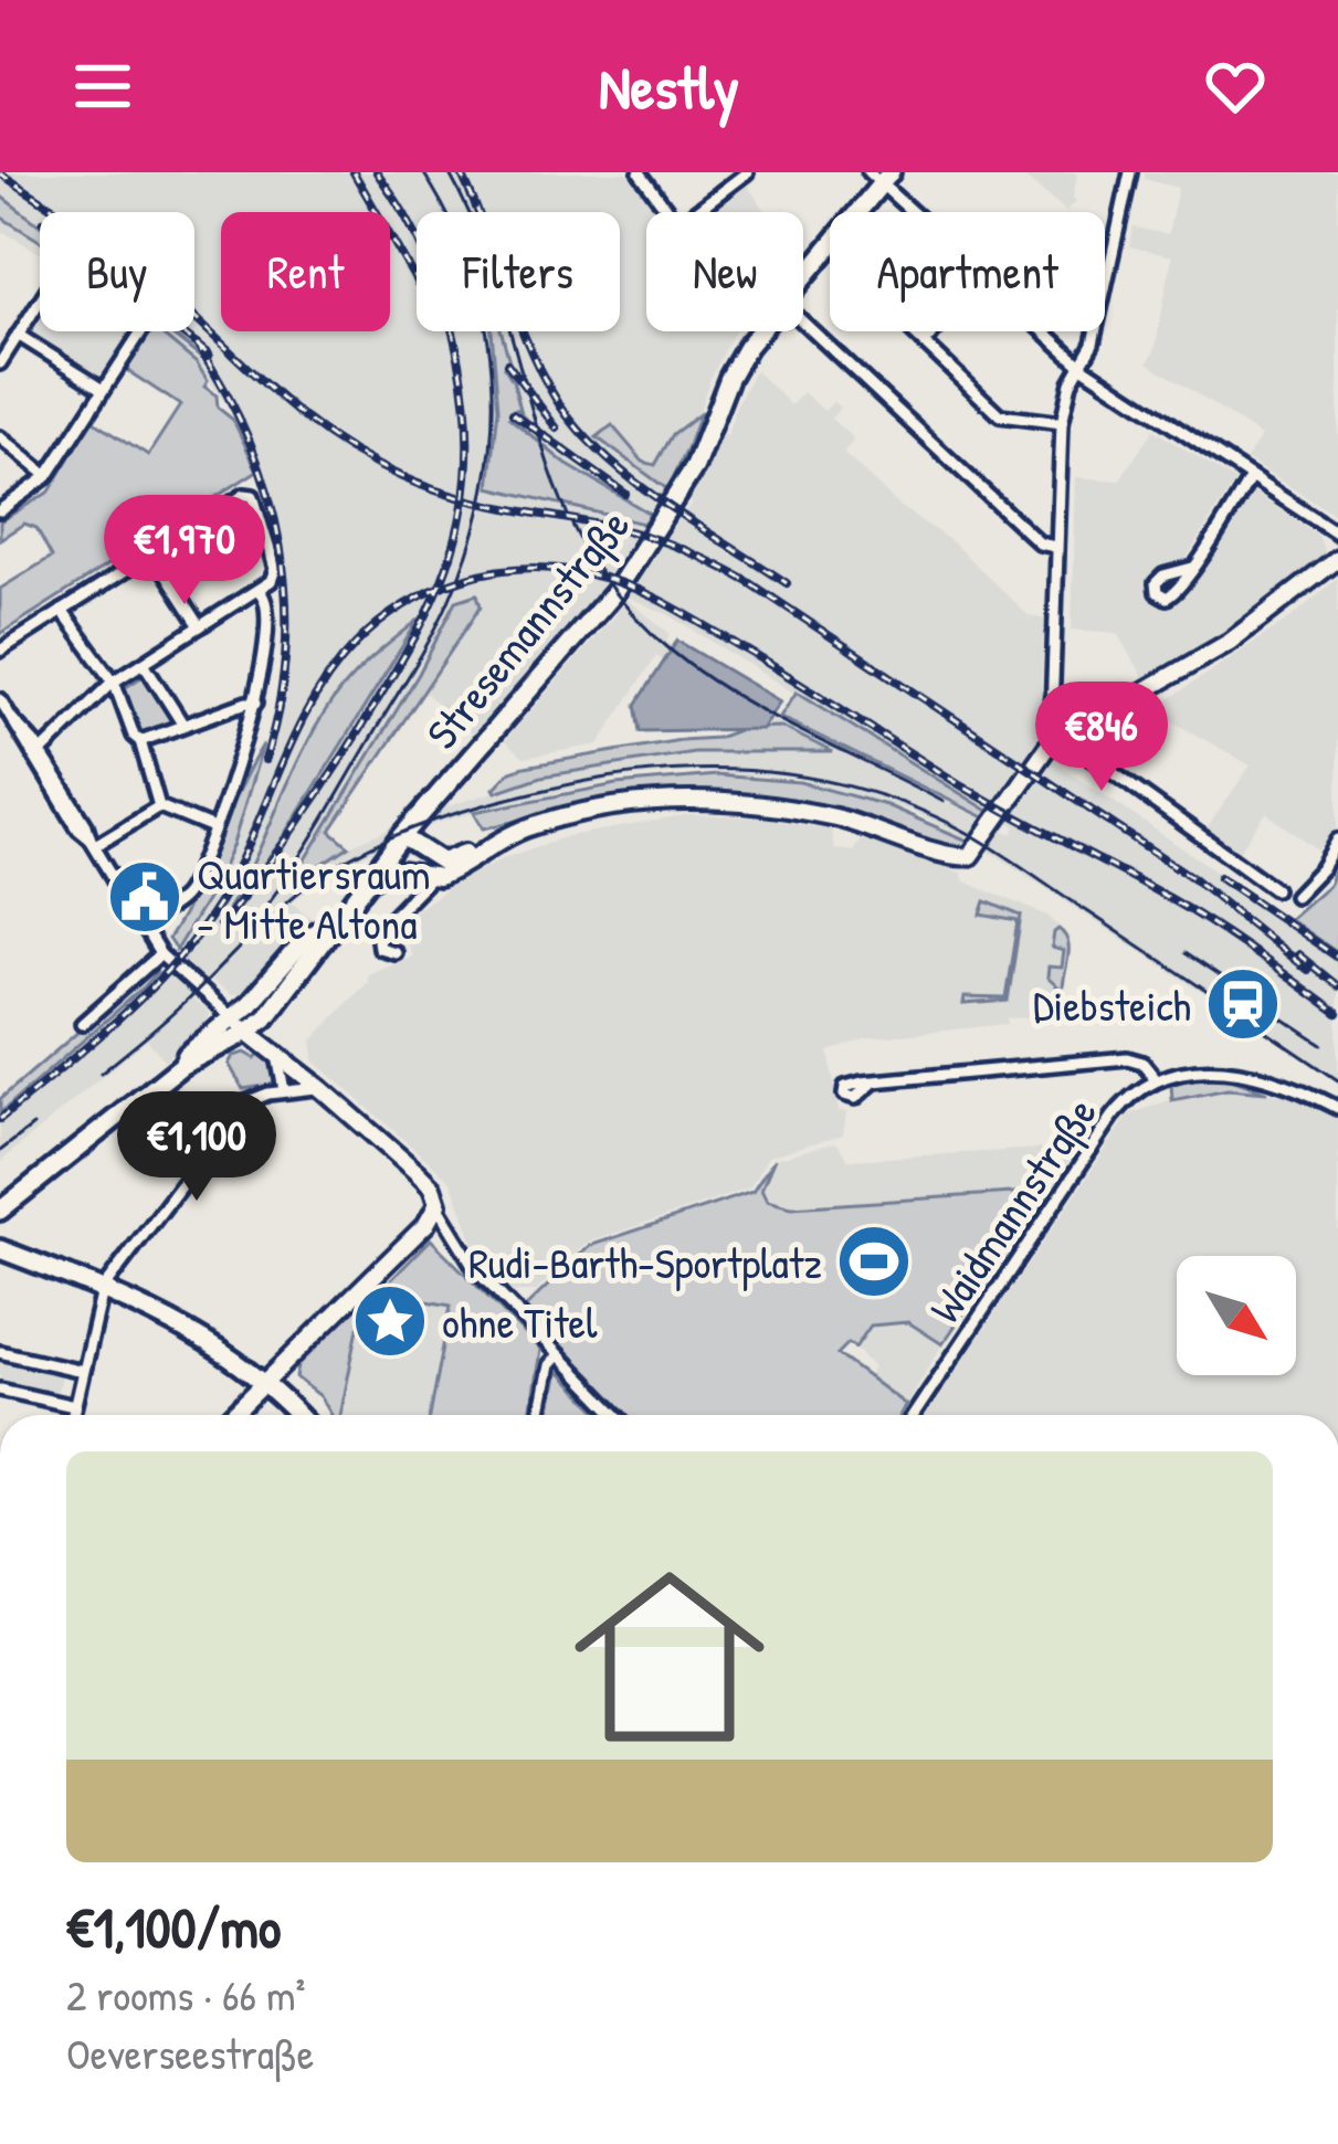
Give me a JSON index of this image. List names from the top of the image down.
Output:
{
  "streets": {
    "main road": ["Stresemannstraße"],
    "street": ["Waidmannstraße"]
  },
  "places": {
    "public building": ["Quartiersraum - Mitte Altona"],
    "station": ["Diebsteich"],
    "sports": ["Rudi-Barth-Sportplatz"],
    "place": ["ohne Titel"]
  },
  "north": "bottom right",
  "page": {
    "header": "Nestly",
    "chip": [
      "Buy",
      "Rent",
      "Filters",
      "New",
      "Apartment"
    ],
    "price": ["€1,970", "€846", "€1,100"],
    "list": [
      {
        "name": "€1,100/mo",
        "note": "2 rooms · 66 m² · Oeverseestraße"
      }
    ]
  }
}
